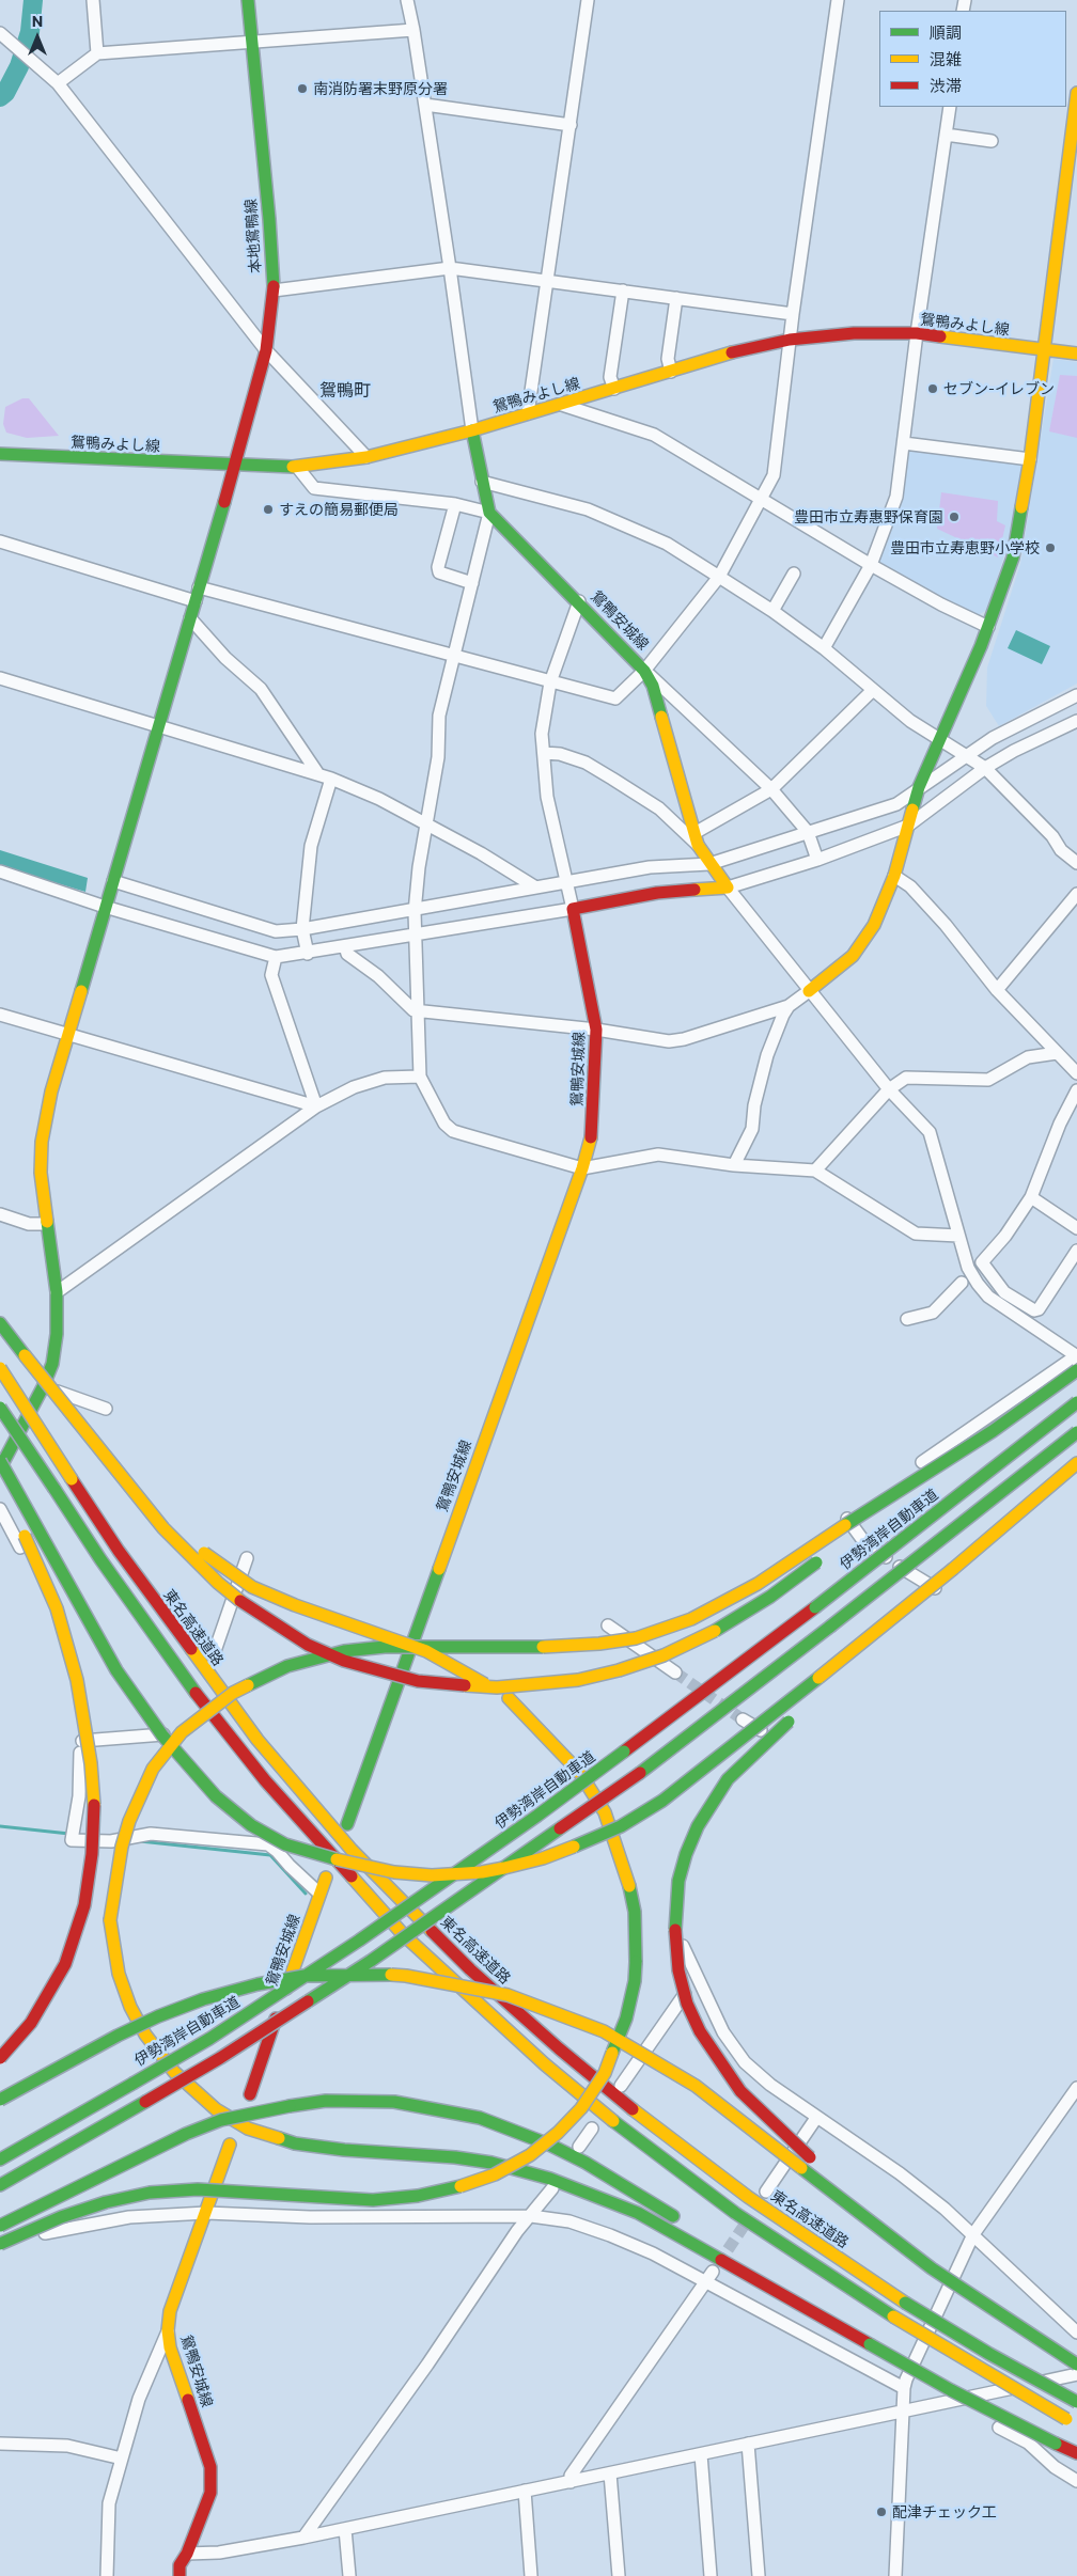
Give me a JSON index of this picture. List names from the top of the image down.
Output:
{
  "streets": {
    "main road": [
      "本地鴛鴨線",
      "鴛鴨みよし線",
      "鴛鴨安城線",
      "伊勢湾岸自動車道",
      "東名高速道路"
    ]
  },
  "crossings": [
    ["本地鴛鴨線", "鴛鴨みよし線"]
  ],
  "districts": ["鴛鴨町"],
  "places": [
    "南消防署末野原分署",
    "セブン-イレブン",
    "すえの簡易郵便局",
    "豊田市立寿惠野保育園",
    "豊田市立寿恵野小学校",
    "配津チェック工"
  ],
  "legend": ["順調", "混雑", "渋滞"],
  "north": "top"
}
